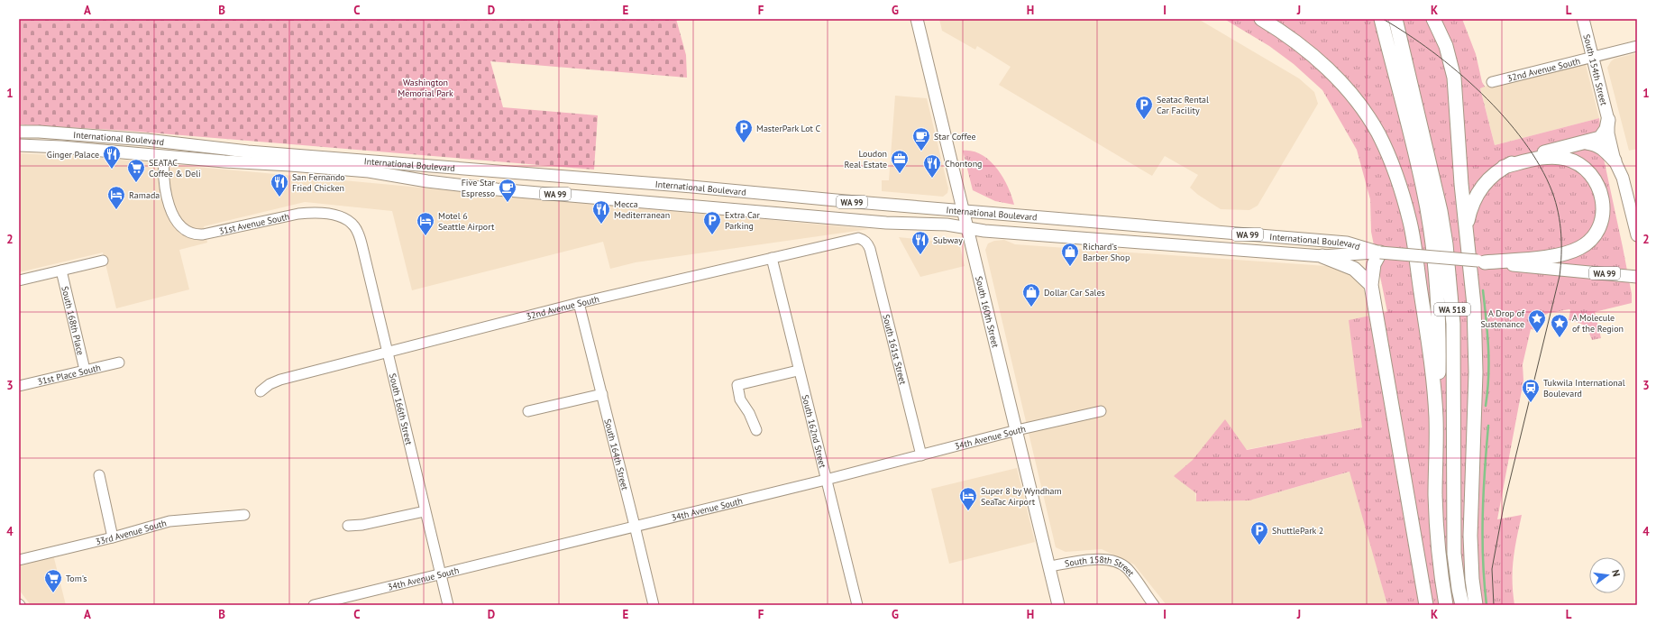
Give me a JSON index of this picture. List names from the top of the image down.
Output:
{
  "streets": {
    "highway": ["WA 518"],
    "main road": [
      "South 154th Street",
      "International Boulevard",
      "WA 99",
      "South 160th Street"
    ],
    "street": [
      "32nd Avenue South",
      "31st Avenue South",
      "South 168th Place",
      "South 161st Street",
      "31st Place South",
      "South 166th Street",
      "South 162nd Street",
      "34th Avenue South",
      "South 164th Street",
      "33rd Avenue South",
      "South 158th Street"
    ]
  },
  "crossings": [
    ["32nd Avenue South", "South 154th Street"],
    ["32nd Avenue South", "South 161st Street"],
    ["32nd Avenue South", "South 166th Street"],
    ["32nd Avenue South", "South 162nd Street"],
    ["32nd Avenue South", "South 164th Street"],
    ["International Boulevard", "31st Avenue South"],
    ["International Boulevard", "South 160th Street"],
    ["31st Avenue South", "South 166th Street"],
    ["South 160th Street", "34th Avenue South"],
    ["South 160th Street", "South 158th Street"],
    ["South 168th Place", "31st Place South"],
    ["South 161st Street", "34th Avenue South"],
    ["South 166th Street", "34th Avenue South"],
    ["South 162nd Street", "34th Avenue South"],
    ["34th Avenue South", "South 164th Street"]
  ],
  "parks": ["Washington Memorial Park"],
  "places": {
    "parking": [
      "Seatac Rental Car Facility",
      "MasterPark Lot C",
      "Extra Car Parking",
      "ShuttlePark 2"
    ],
    "cafe": ["Star Coffee", "Five Star Espresso"],
    "restaurant": [
      "Ginger Palace",
      "Chontong",
      "San Fernando Fried Chicken",
      "Mecca Mediterranean",
      "Subway"
    ],
    "office": ["Loudon Real Estate"],
    "supermarket": ["SEATAC Coffee & Deli", "Tom's"],
    "hotel": ["Ramada", "Motel 6 Seattle Airport", "Super 8 by Wyndham SeaTac Airport"],
    "shop": ["Richard's Barber Shop", "Dollar Car Sales"],
    "place": ["A Drop of Sustenance", "A Molecule of the Region"],
    "station": ["Tukwila International Boulevard"]
  },
  "north": "right",
  "grid": {
    "columns": [
      "A",
      "B",
      "C",
      "D",
      "E",
      "F",
      "G",
      "H",
      "I",
      "J",
      "K",
      "L"
    ],
    "rows": [
      "1",
      "2",
      "3",
      "4"
    ]
  }
}
